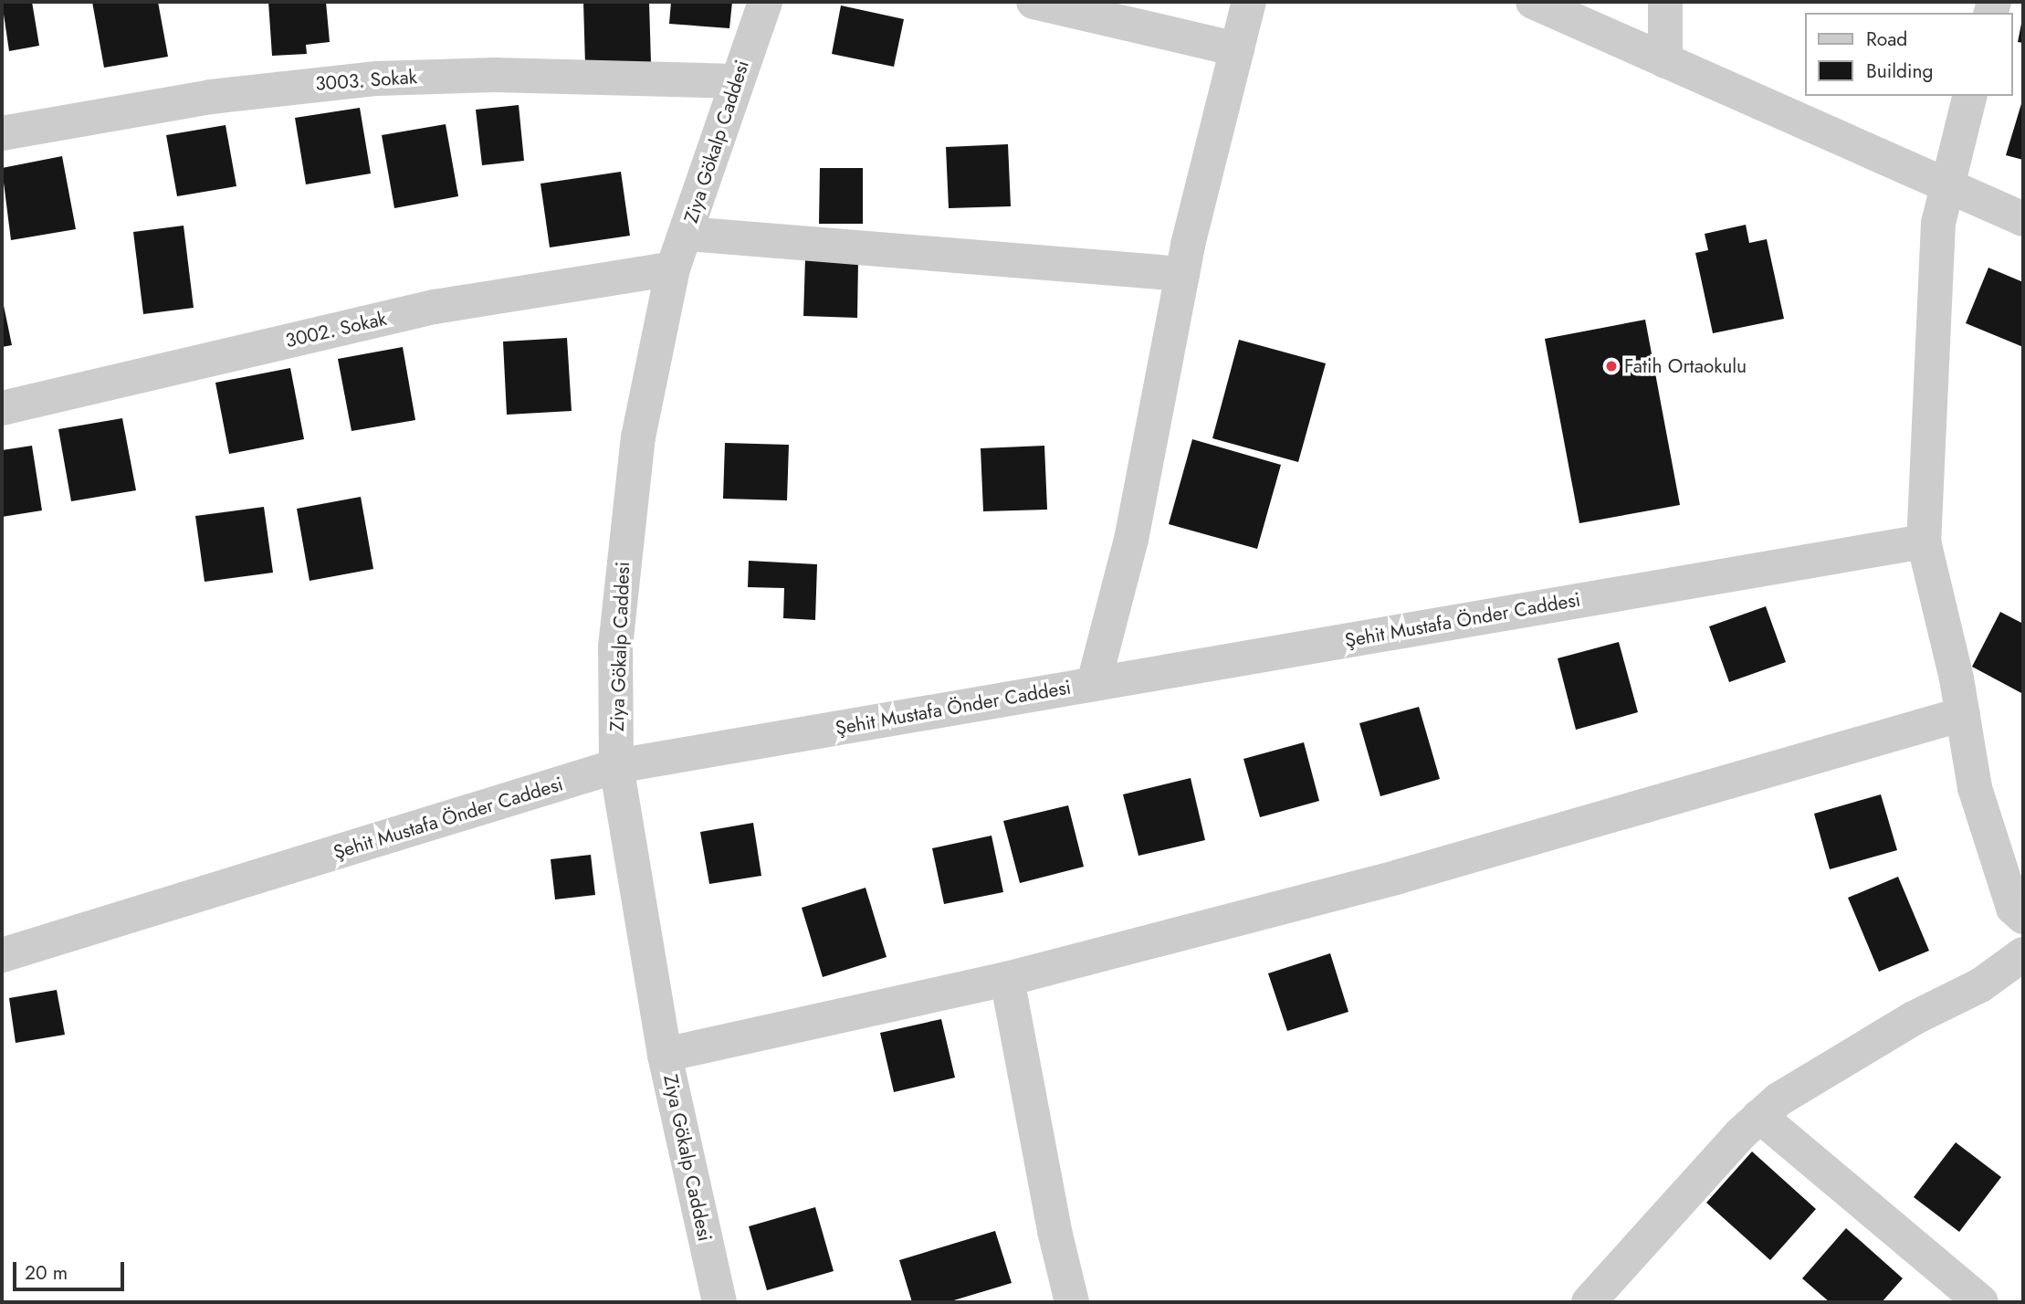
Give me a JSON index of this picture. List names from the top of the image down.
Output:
{
  "streets": {
    "street": [
      "3003. Sokak",
      "Ziya Gökalp Caddesi",
      "3002. Sokak",
      "Şehit Mustafa Önder Caddesi"
    ]
  },
  "crossings": [
    ["3003. Sokak", "Ziya Gökalp Caddesi"],
    ["Ziya Gökalp Caddesi", "3002. Sokak"],
    ["Ziya Gökalp Caddesi", "Şehit Mustafa Önder Caddesi"]
  ],
  "places": ["Fatih Ortaokulu"],
  "legend": ["Road", "Building"],
  "scale_bar": "20 m"
}
